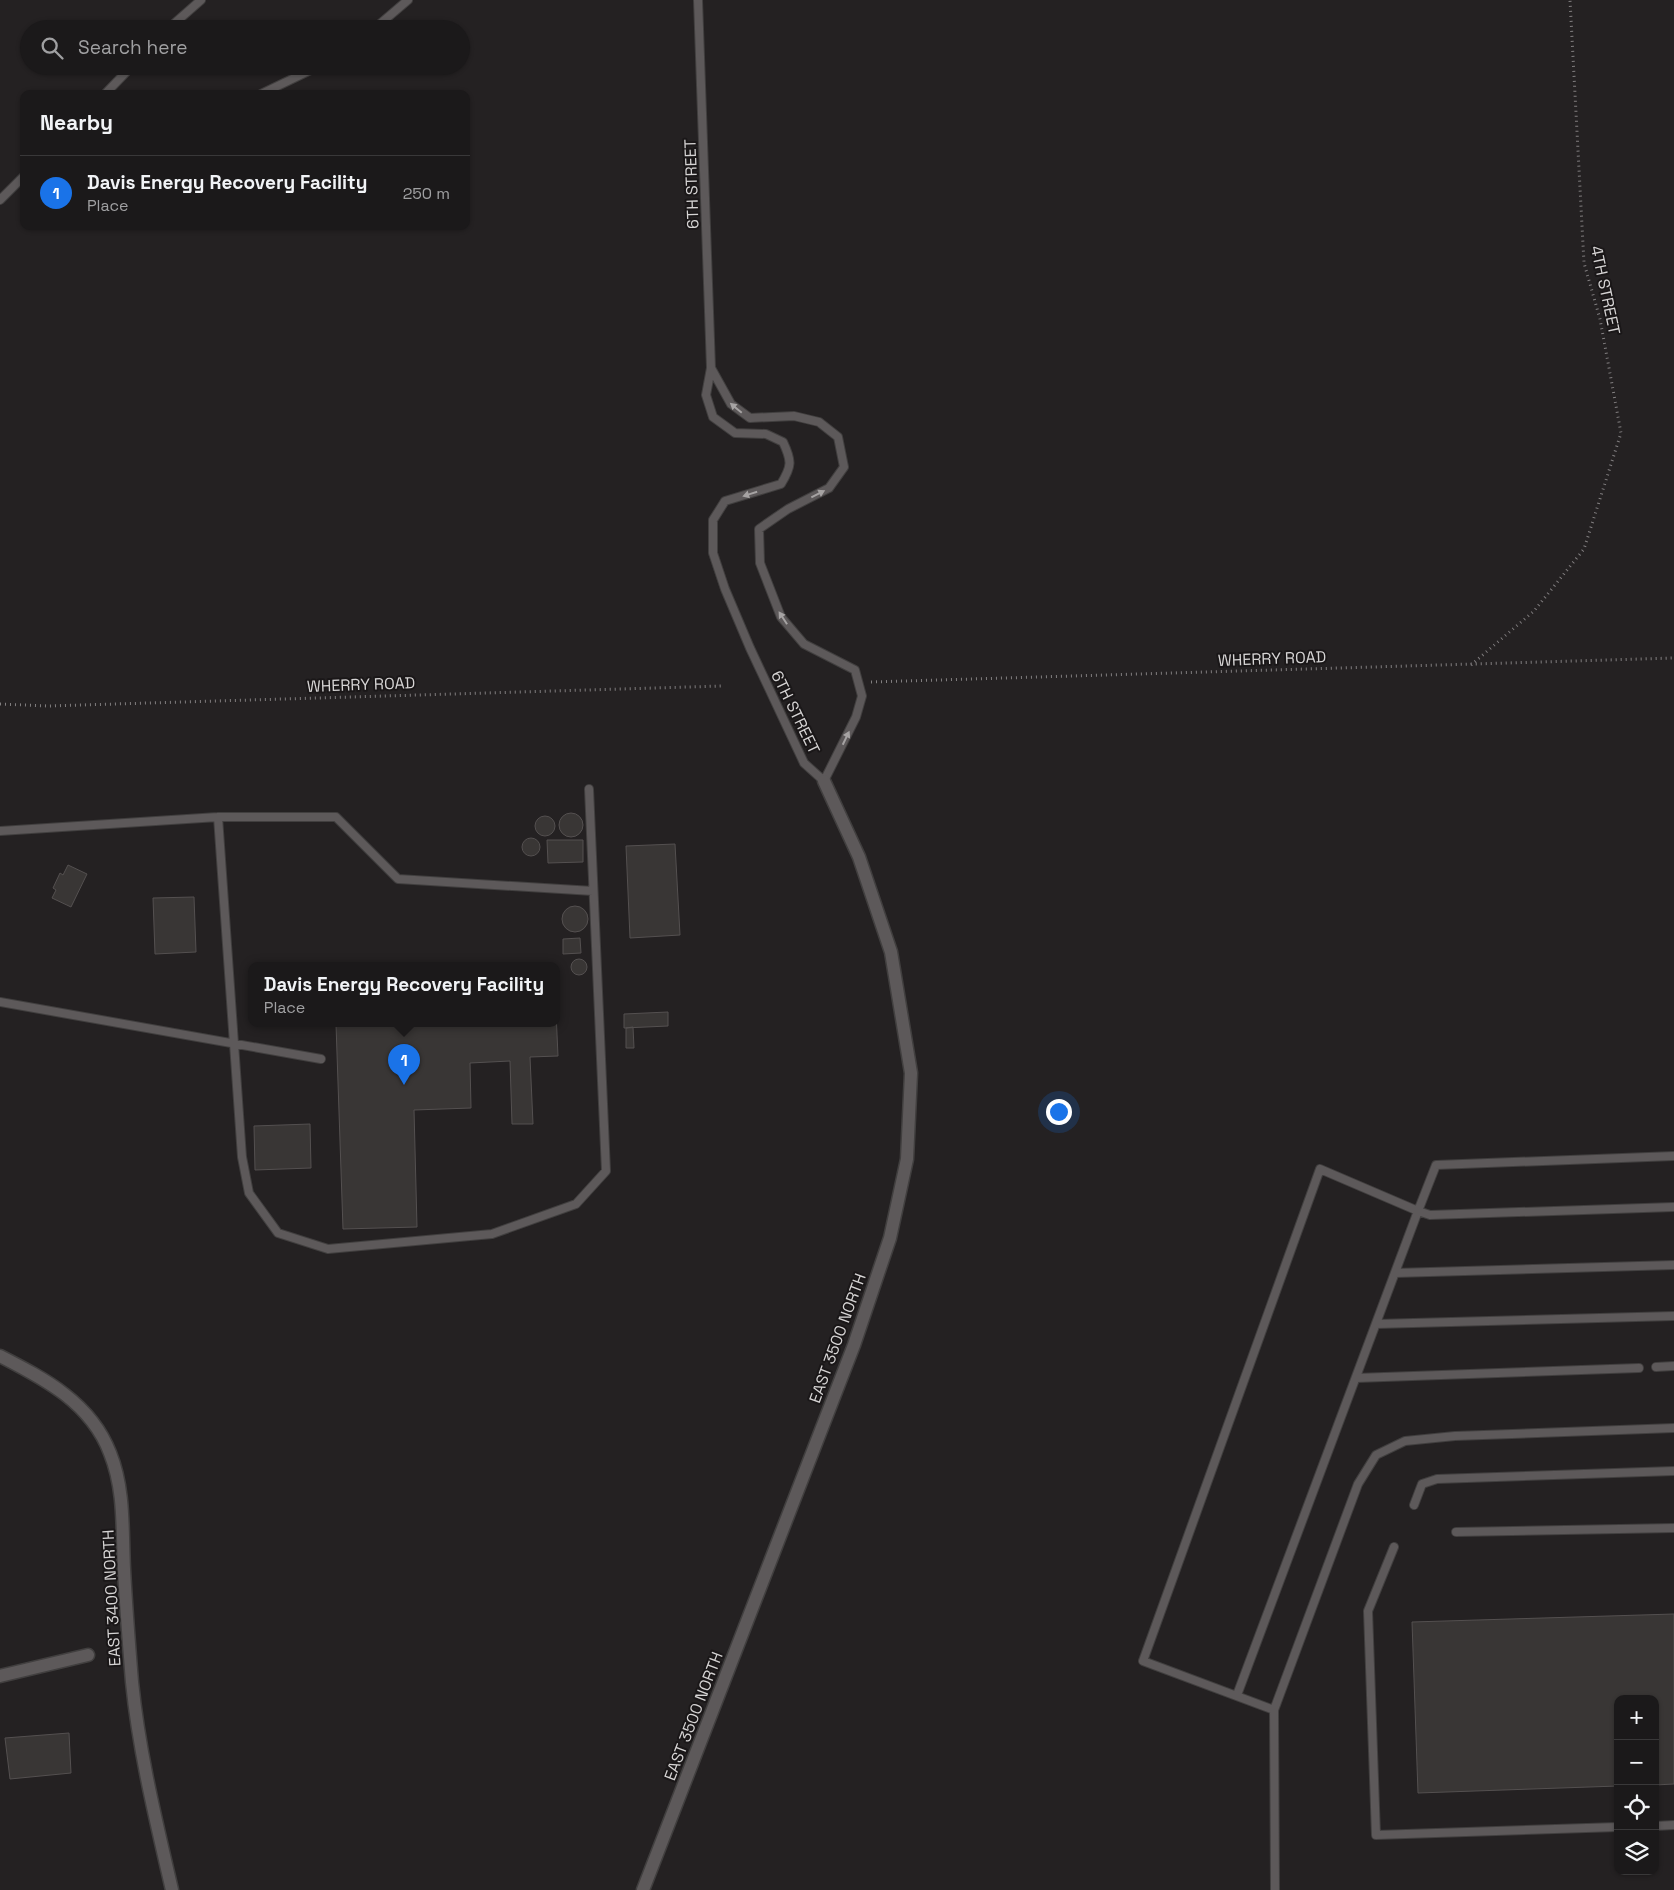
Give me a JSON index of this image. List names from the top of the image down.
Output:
{
  "streets": {
    "street": ["EAST 3500 NORTH", "EAST 3400 NORTH"],
    "lane": ["6TH STREET"],
    "path": ["4TH STREET", "WHERRY ROAD"]
  },
  "crossings": [
    ["6TH STREET", "EAST 3500 NORTH"],
    ["4TH STREET", "WHERRY ROAD"]
  ],
  "page": {
    "search": "Search here",
    "heading": "Nearby",
    "list": [
      {
        "mark": "1",
        "name": "Davis Energy Recovery Facility",
        "note": "Place",
        "value": "250 m"
      }
    ],
    "popup": ["Davis Energy Recovery Facility", "Place"],
    "pins": "1",
    "map_buttons": ["+", "−"]
  }
}
